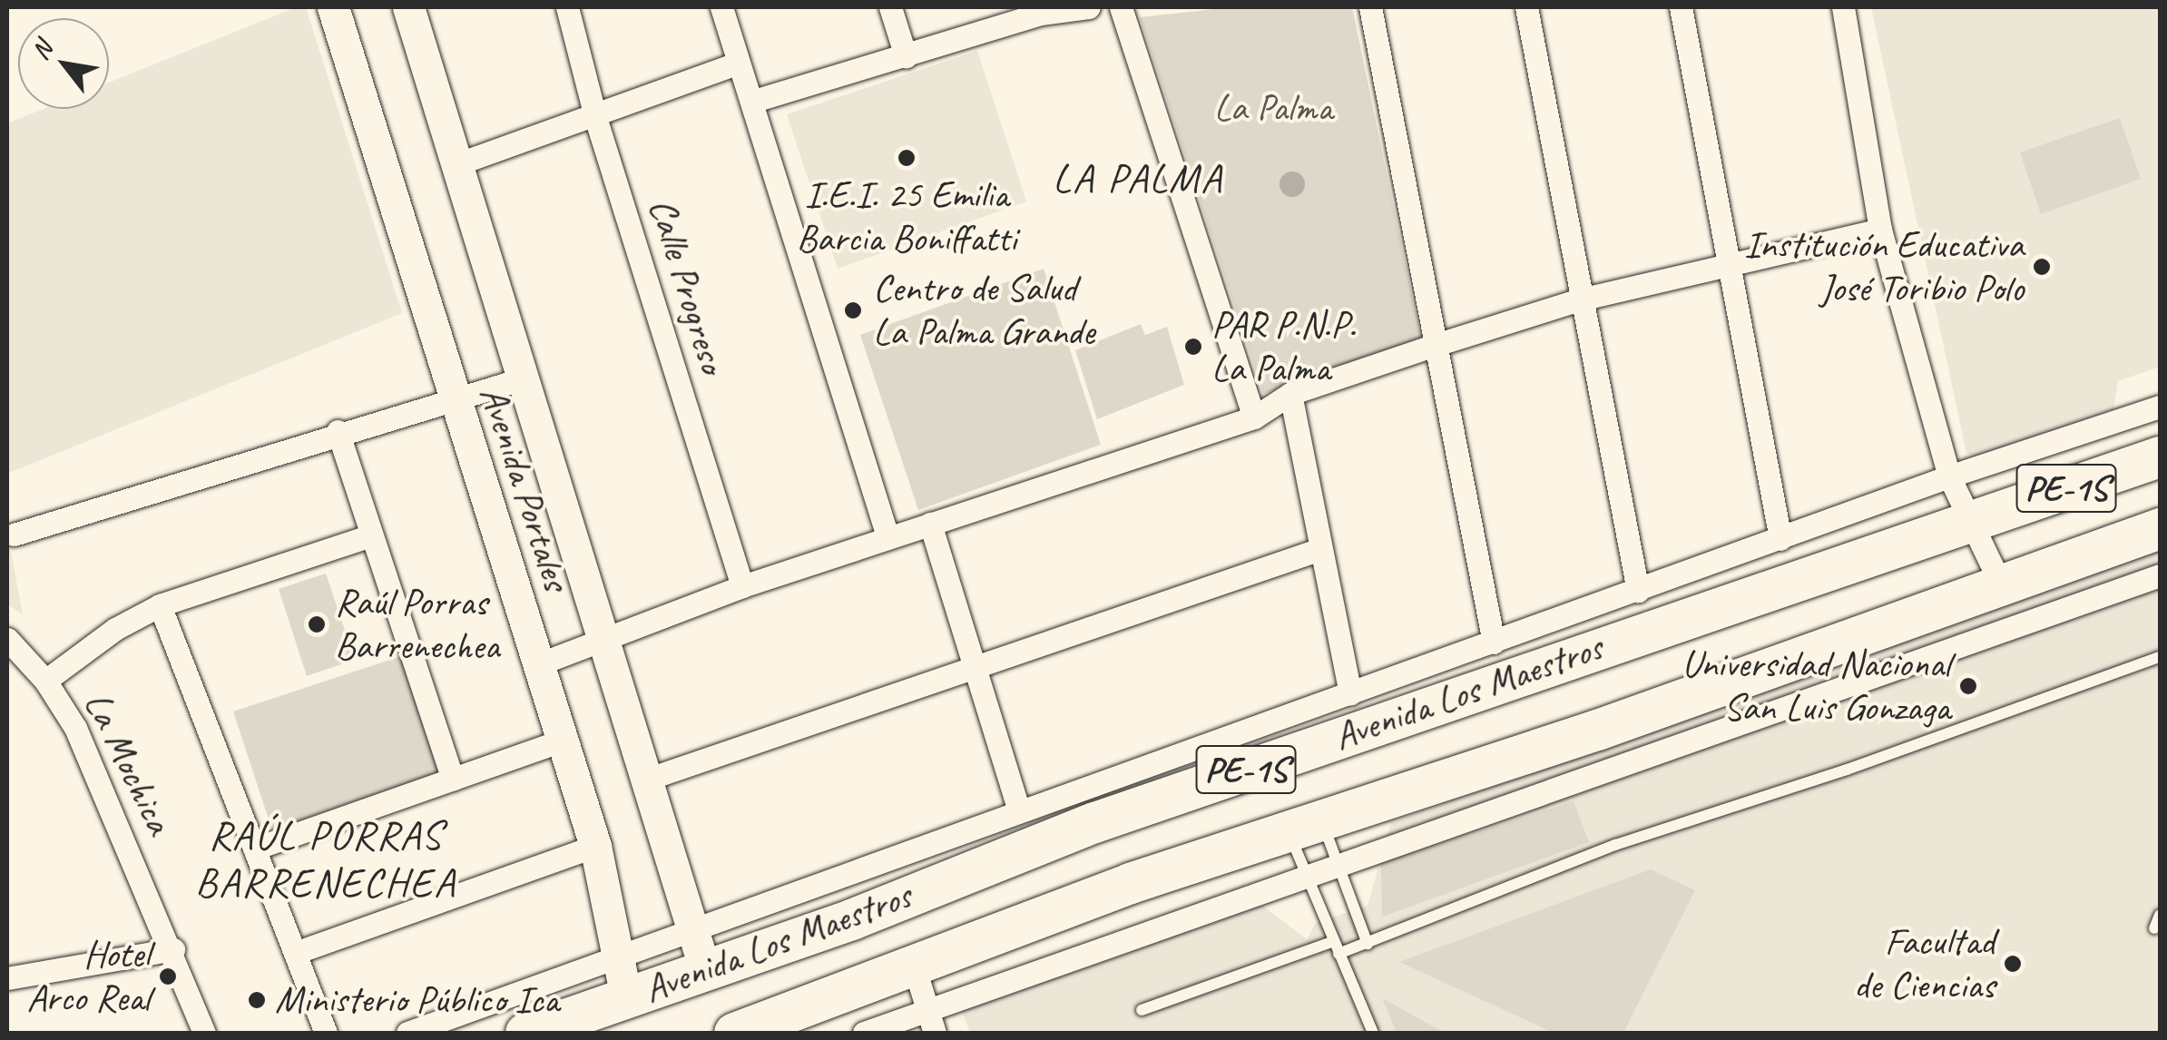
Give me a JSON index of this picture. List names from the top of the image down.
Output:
{
  "streets": {
    "highway": ["PE-1S", "Avenida Los Maestros"],
    "street": ["Calle Progreso", "Avenida Portales", "La Mochica"]
  },
  "crossings": [
    ["Avenida Portales", "Avenida Los Maestros"]
  ],
  "districts": ["LA PALMA", "RAÚL PORRAS BARRENECHEA"],
  "parks": ["La Palma"],
  "places": [
    "I.E.I. 25 Emilia Barcia Boniffatti",
    "Institución Educativa José Toribio Polo",
    "Centro de Salud La Palma Grande",
    "PAR P.N.P. La Palma",
    "Raúl Porras Barrenechea",
    "Universidad Nacional San Luis Gonzaga",
    "Facultad de Ciencias",
    "Hotel Arco Real",
    "Ministerio Público Ica"
  ],
  "north": "top left"
}
